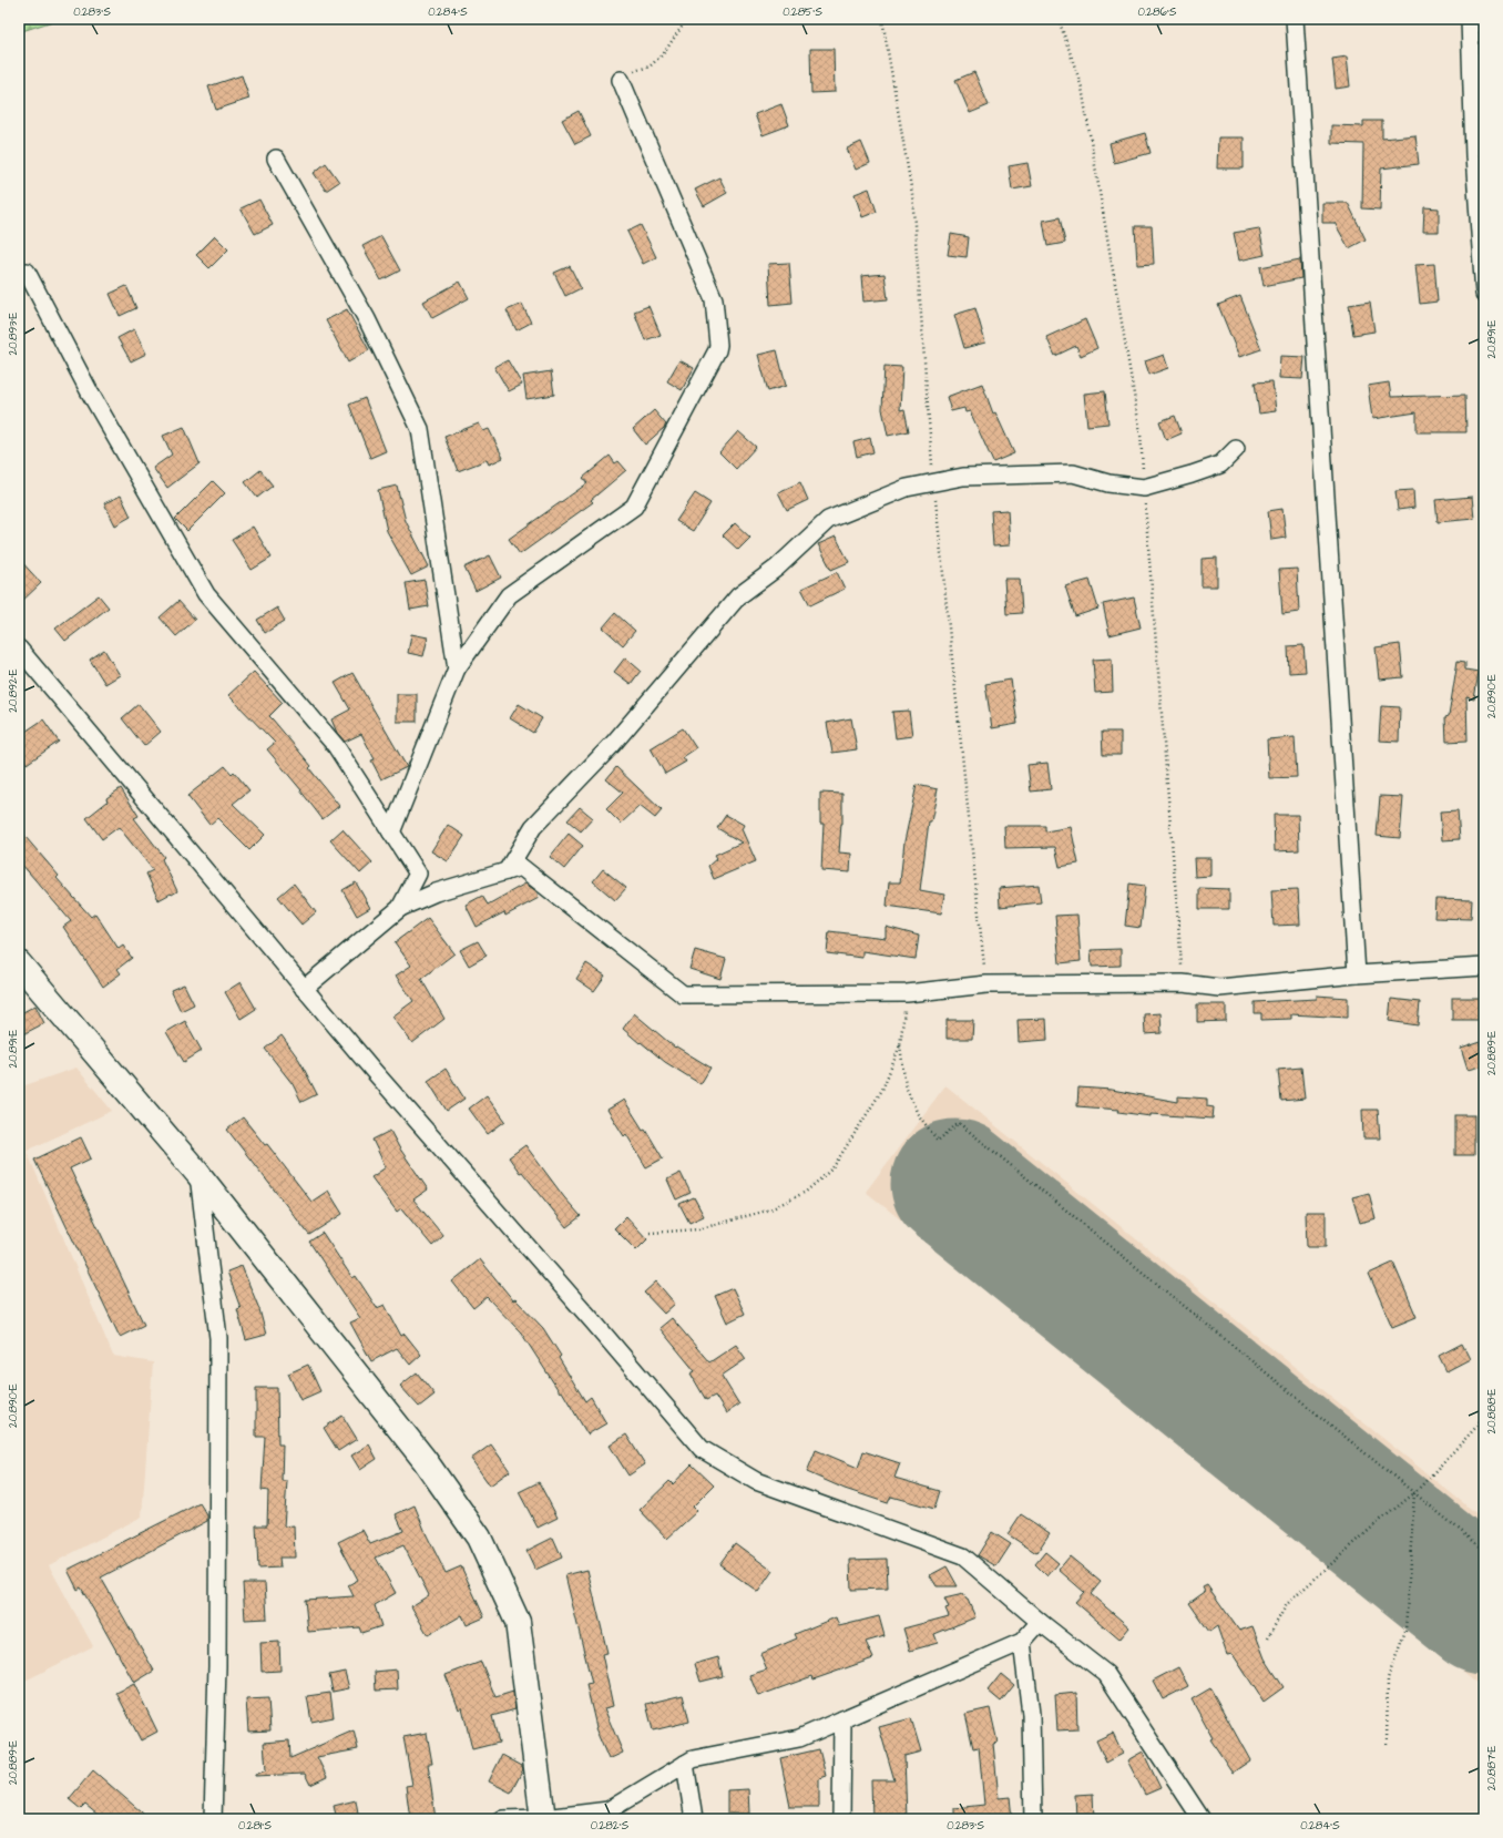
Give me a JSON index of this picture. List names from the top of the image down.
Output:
{
  "coordinates": [
    "0.283°S",
    "0.284°S",
    "0.285°S",
    "0.286°S",
    "20.893°E",
    "20.891°E",
    "20.892°E",
    "20.890°E",
    "20.889°E",
    "20.888°E",
    "20.887°E",
    "0.281°S",
    "0.282°S"
  ]
}
